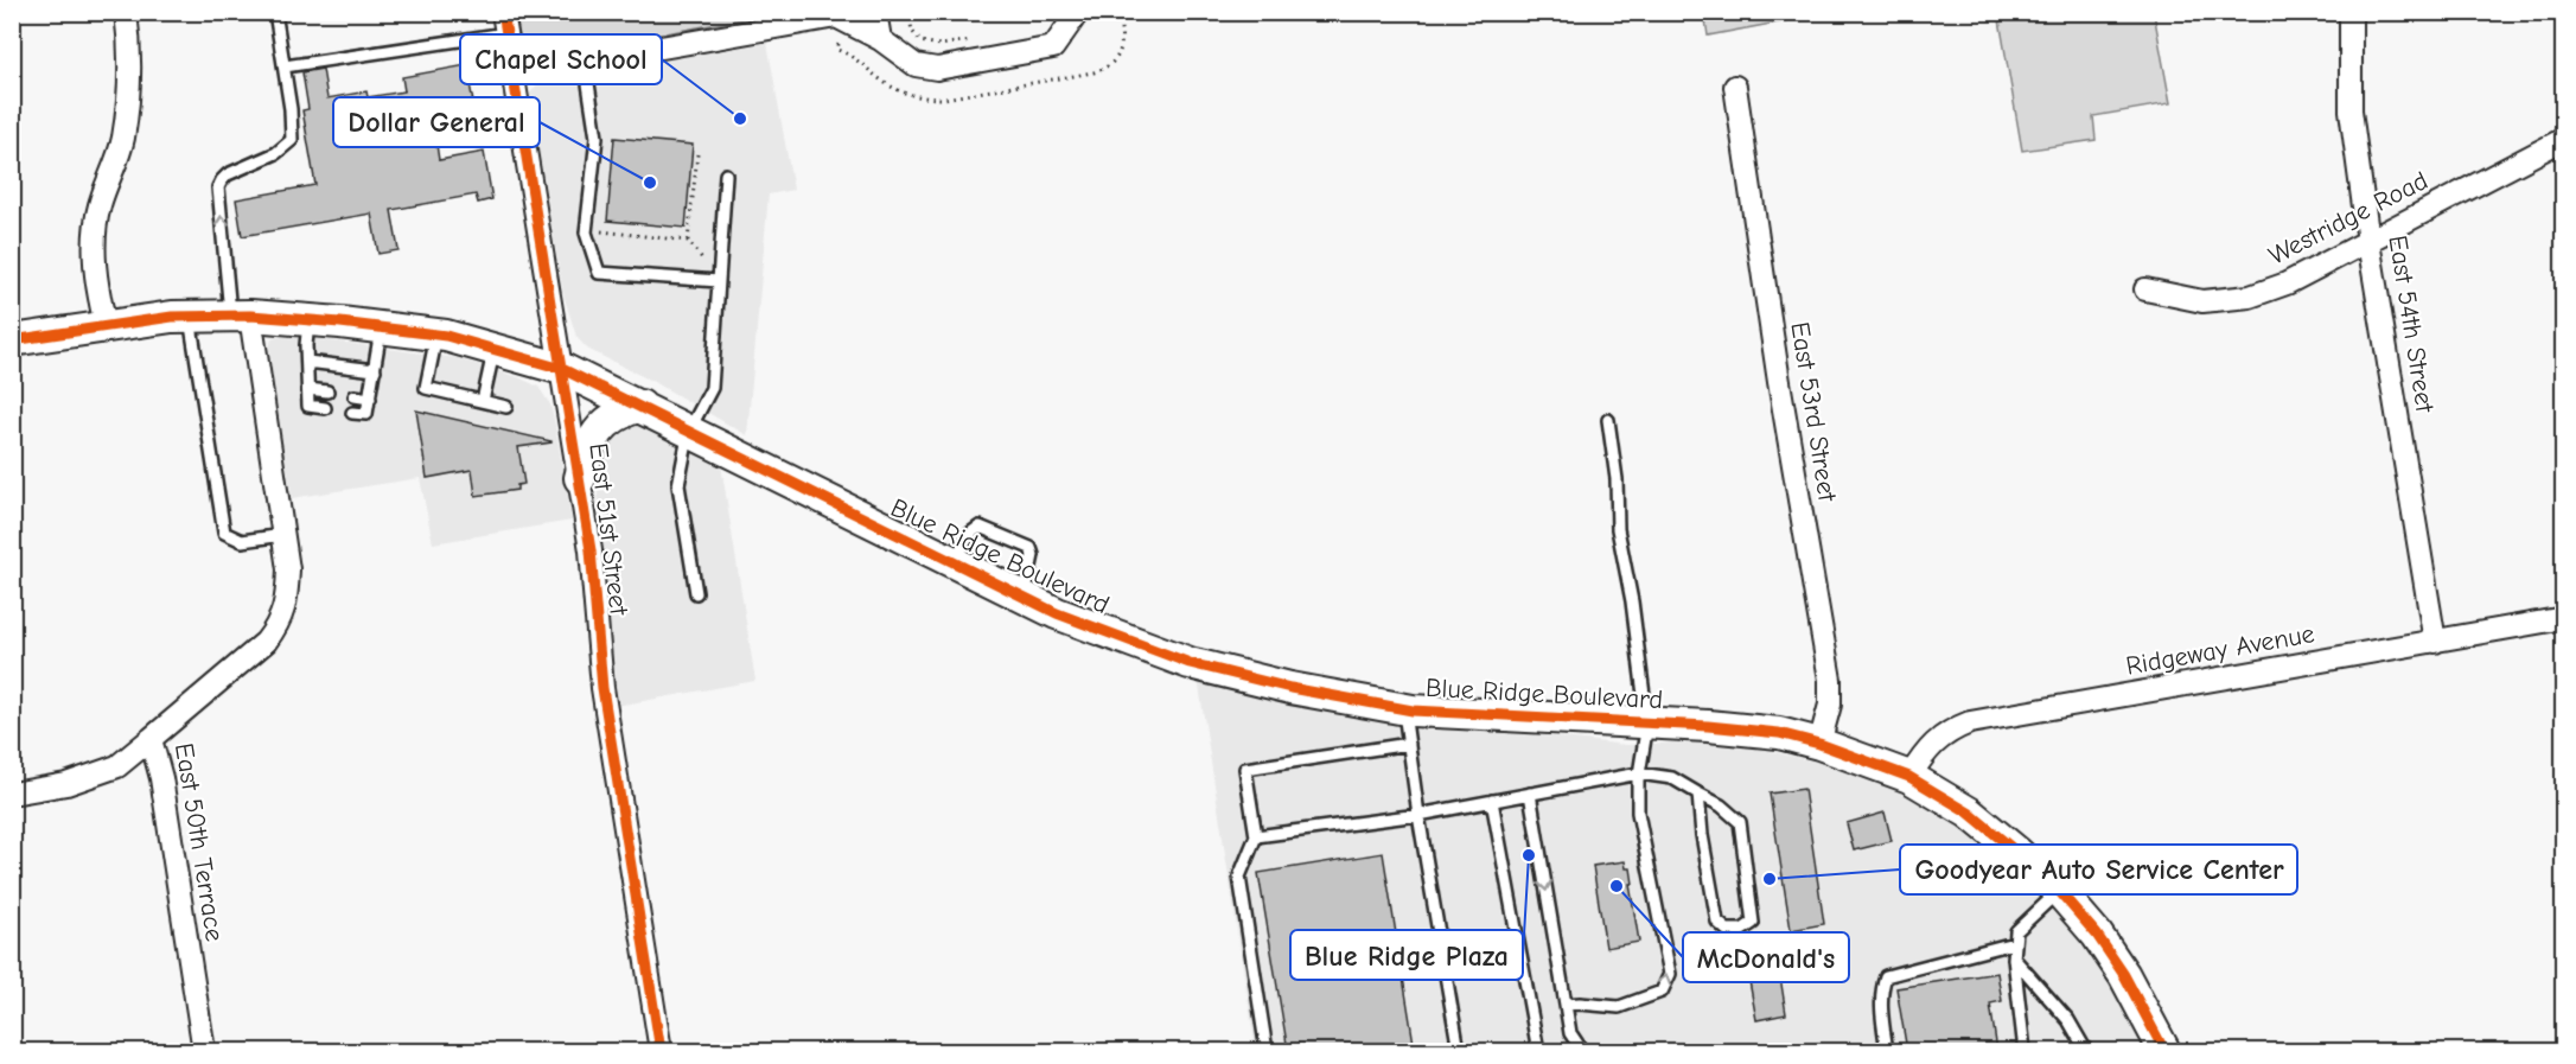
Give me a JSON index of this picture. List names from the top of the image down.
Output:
{
  "streets": {
    "street": [
      "Westridge Road",
      "East 54th Street",
      "East 53rd Street",
      "East 51st Street",
      "Blue Ridge Boulevard",
      "Ridgeway Avenue",
      "East 50th Terrace"
    ]
  },
  "crossings": [
    ["Westridge Road", "East 54th Street"],
    ["East 54th Street", "Ridgeway Avenue"],
    ["East 53rd Street", "Blue Ridge Boulevard"],
    ["East 51st Street", "Blue Ridge Boulevard"],
    ["Blue Ridge Boulevard", "Ridgeway Avenue"],
    ["Blue Ridge Boulevard", "East 50th Terrace"]
  ],
  "places": [
    "Chapel School",
    "Dollar General",
    "Blue Ridge Plaza",
    "Goodyear Auto Service Center",
    "McDonald's"
  ]
}
